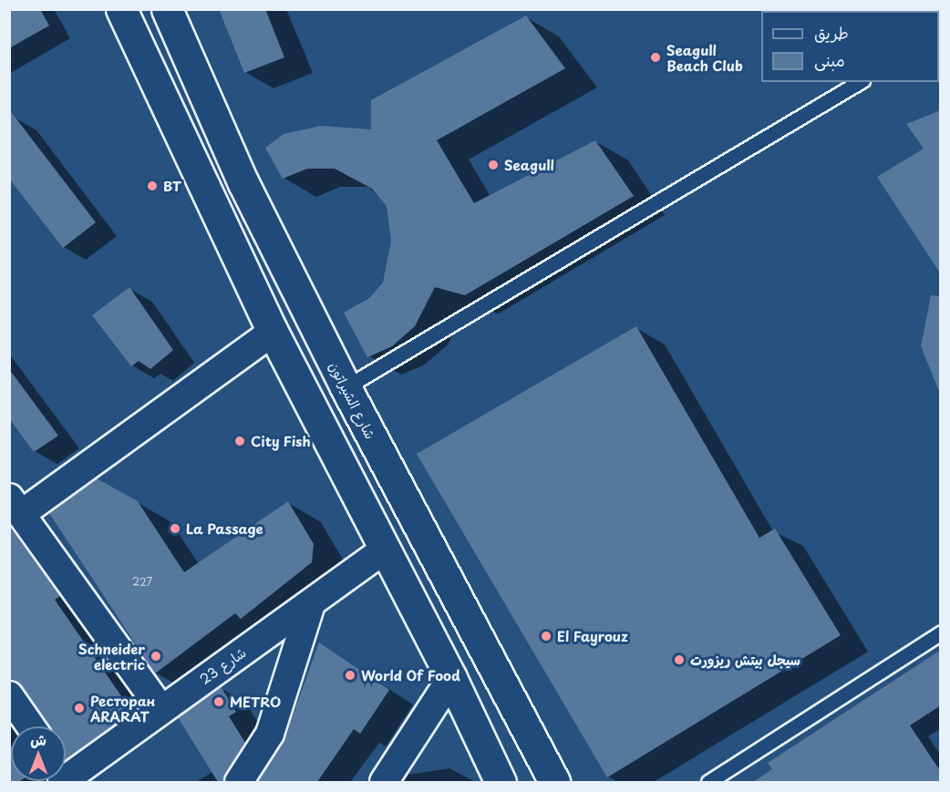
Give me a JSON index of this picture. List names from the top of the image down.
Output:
{
  "streets": {
    "street": ["شارع الشيراتون", "شارع 23"]
  },
  "places": [
    "Seagull Beach Club",
    "Seagull",
    "BT",
    "City Fish",
    "La Passage",
    "El Fayrouz",
    "Schneider electric",
    "سيجل بيتش ريزورت",
    "World Of Food",
    "METRO",
    "Ресторан ARARAT"
  ],
  "house_numbers": ["227"],
  "legend": ["طريق", "مبنى"],
  "north": "top"
}
